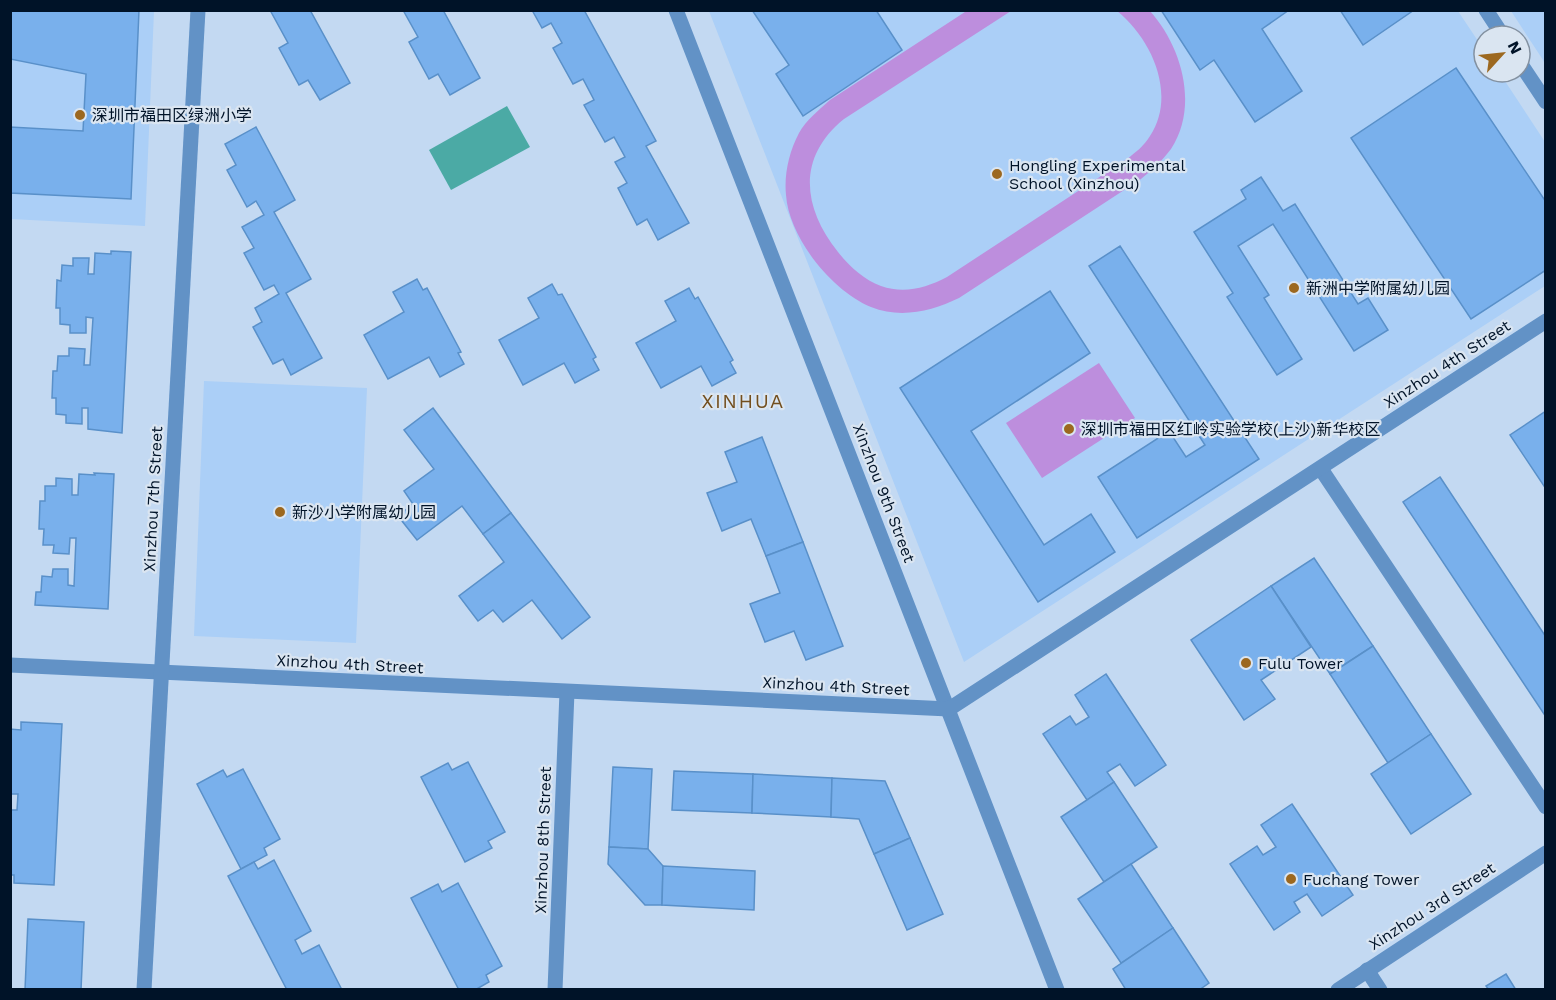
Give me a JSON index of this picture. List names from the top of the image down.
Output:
{
  "streets": {
    "street": [
      "Xinzhou 4th Street",
      "Xinzhou 9th Street",
      "Xinzhou 7th Street",
      "Xinzhou 8th Street",
      "Xinzhou 3rd Street"
    ]
  },
  "crossings": [
    ["Xinzhou 4th Street", "Xinzhou 9th Street"],
    ["Xinzhou 4th Street", "Xinzhou 7th Street"],
    ["Xinzhou 4th Street", "Xinzhou 8th Street"]
  ],
  "districts": ["XINHUA"],
  "places": [
    "深圳市福田区绿洲小学",
    "Hongling Experimental School (Xinzhou)",
    "新洲中学附属幼儿园",
    "深圳市福田区红岭实验学校(上沙)新华校区",
    "新沙小学附属幼儿园",
    "Fulu Tower",
    "Fuchang Tower"
  ],
  "north": "top right"
}
